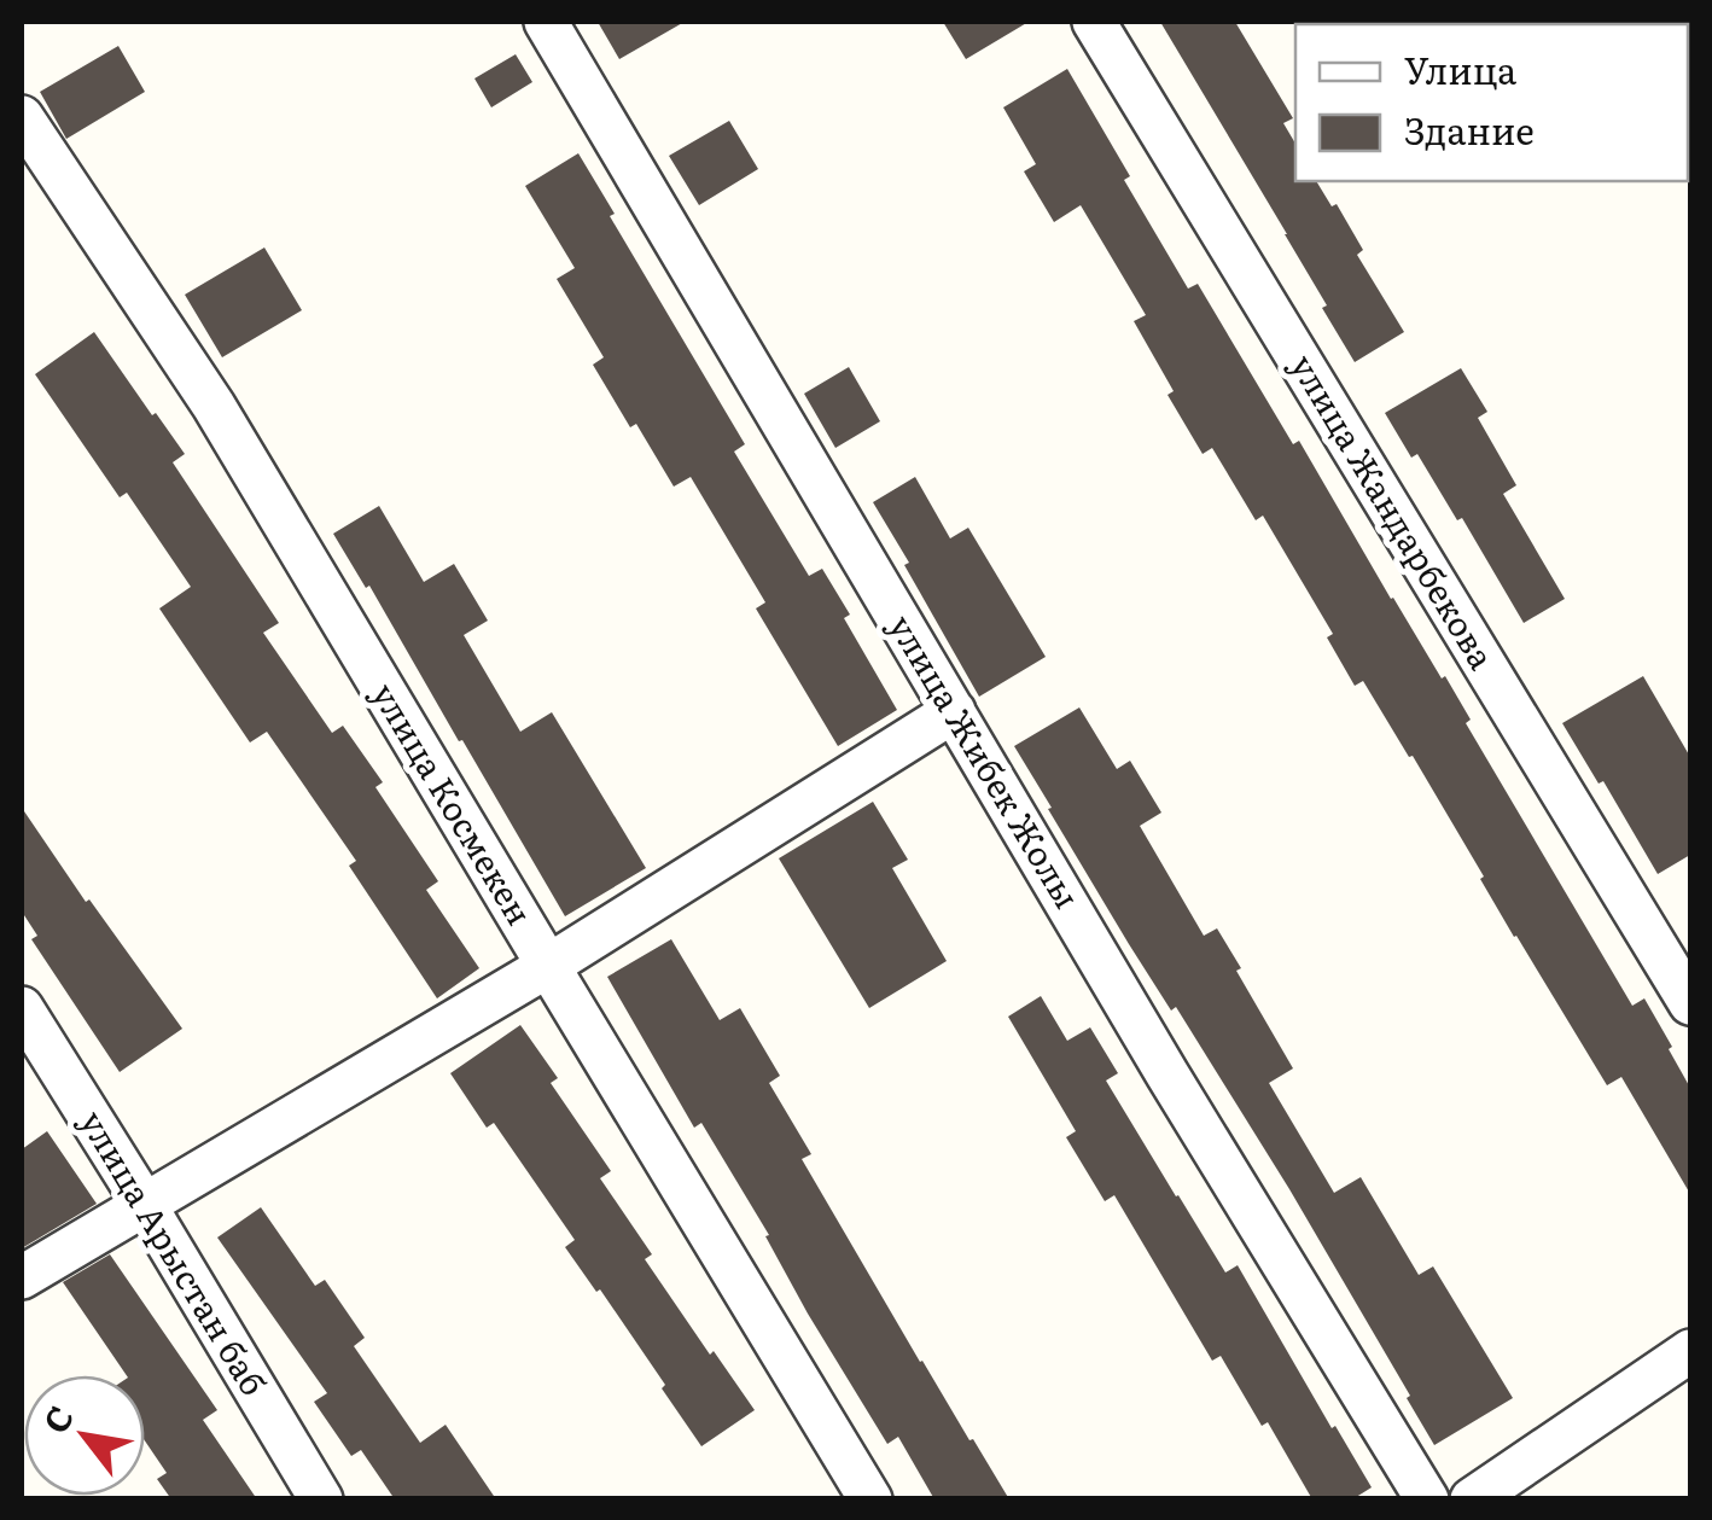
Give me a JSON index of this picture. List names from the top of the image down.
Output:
{
  "streets": {
    "street": [
      "улица Жандарбекова",
      "улица Жибек Жолы",
      "улица Космекен",
      "улица Арыстан баб"
    ]
  },
  "legend": ["Улица", "Здание"],
  "north": "top left"
}
